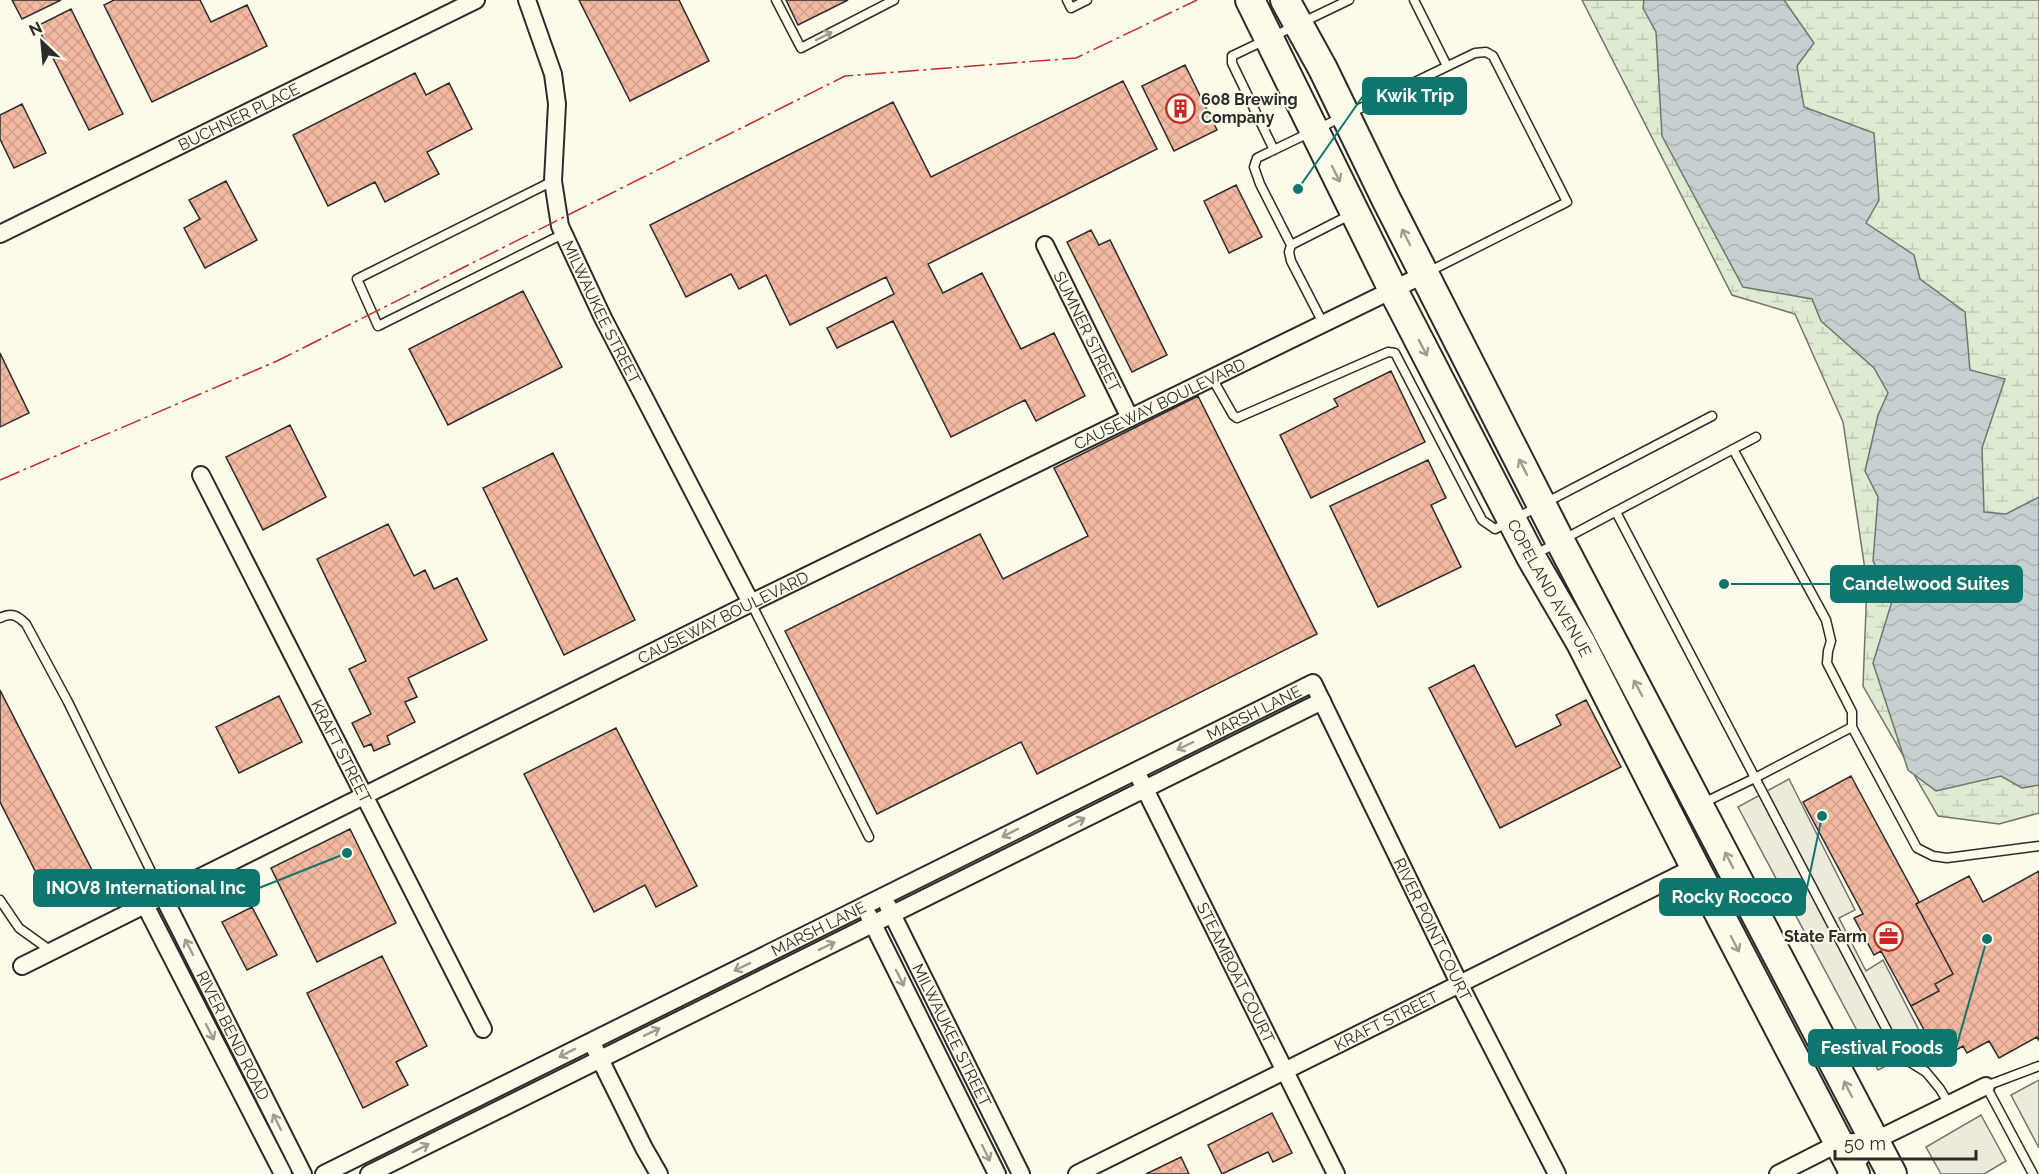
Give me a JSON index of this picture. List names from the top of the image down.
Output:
{
  "streets": {
    "highway": ["COPELAND AVENUE"],
    "street": [
      "BUCHNER PLACE",
      "MILWAUKEE STREET",
      "SUMNER STREET",
      "CAUSEWAY BOULEVARD",
      "MARSH LANE",
      "KRAFT STREET",
      "RIVER POINT COURT",
      "STEAMBOAT COURT",
      "RIVER BEND ROAD"
    ]
  },
  "crossings": [
    ["MILWAUKEE STREET", "CAUSEWAY BOULEVARD"],
    ["MILWAUKEE STREET", "MARSH LANE"],
    ["SUMNER STREET", "CAUSEWAY BOULEVARD"],
    ["CAUSEWAY BOULEVARD", "COPELAND AVENUE"],
    ["CAUSEWAY BOULEVARD", "KRAFT STREET"],
    ["CAUSEWAY BOULEVARD", "RIVER BEND ROAD"],
    ["COPELAND AVENUE", "KRAFT STREET"],
    ["MARSH LANE", "RIVER POINT COURT"],
    ["MARSH LANE", "STEAMBOAT COURT"],
    ["KRAFT STREET", "RIVER POINT COURT"],
    ["KRAFT STREET", "STEAMBOAT COURT"]
  ],
  "places": {
    "building": ["608 Brewing Company"],
    "other": [
      "Kwik Trip",
      "Candelwood Suites",
      "Rocky Rococo",
      "INOV8 International Inc",
      "Festival Foods"
    ],
    "office": ["State Farm"]
  },
  "scale_bar": "50 m",
  "north": "top left"
}
